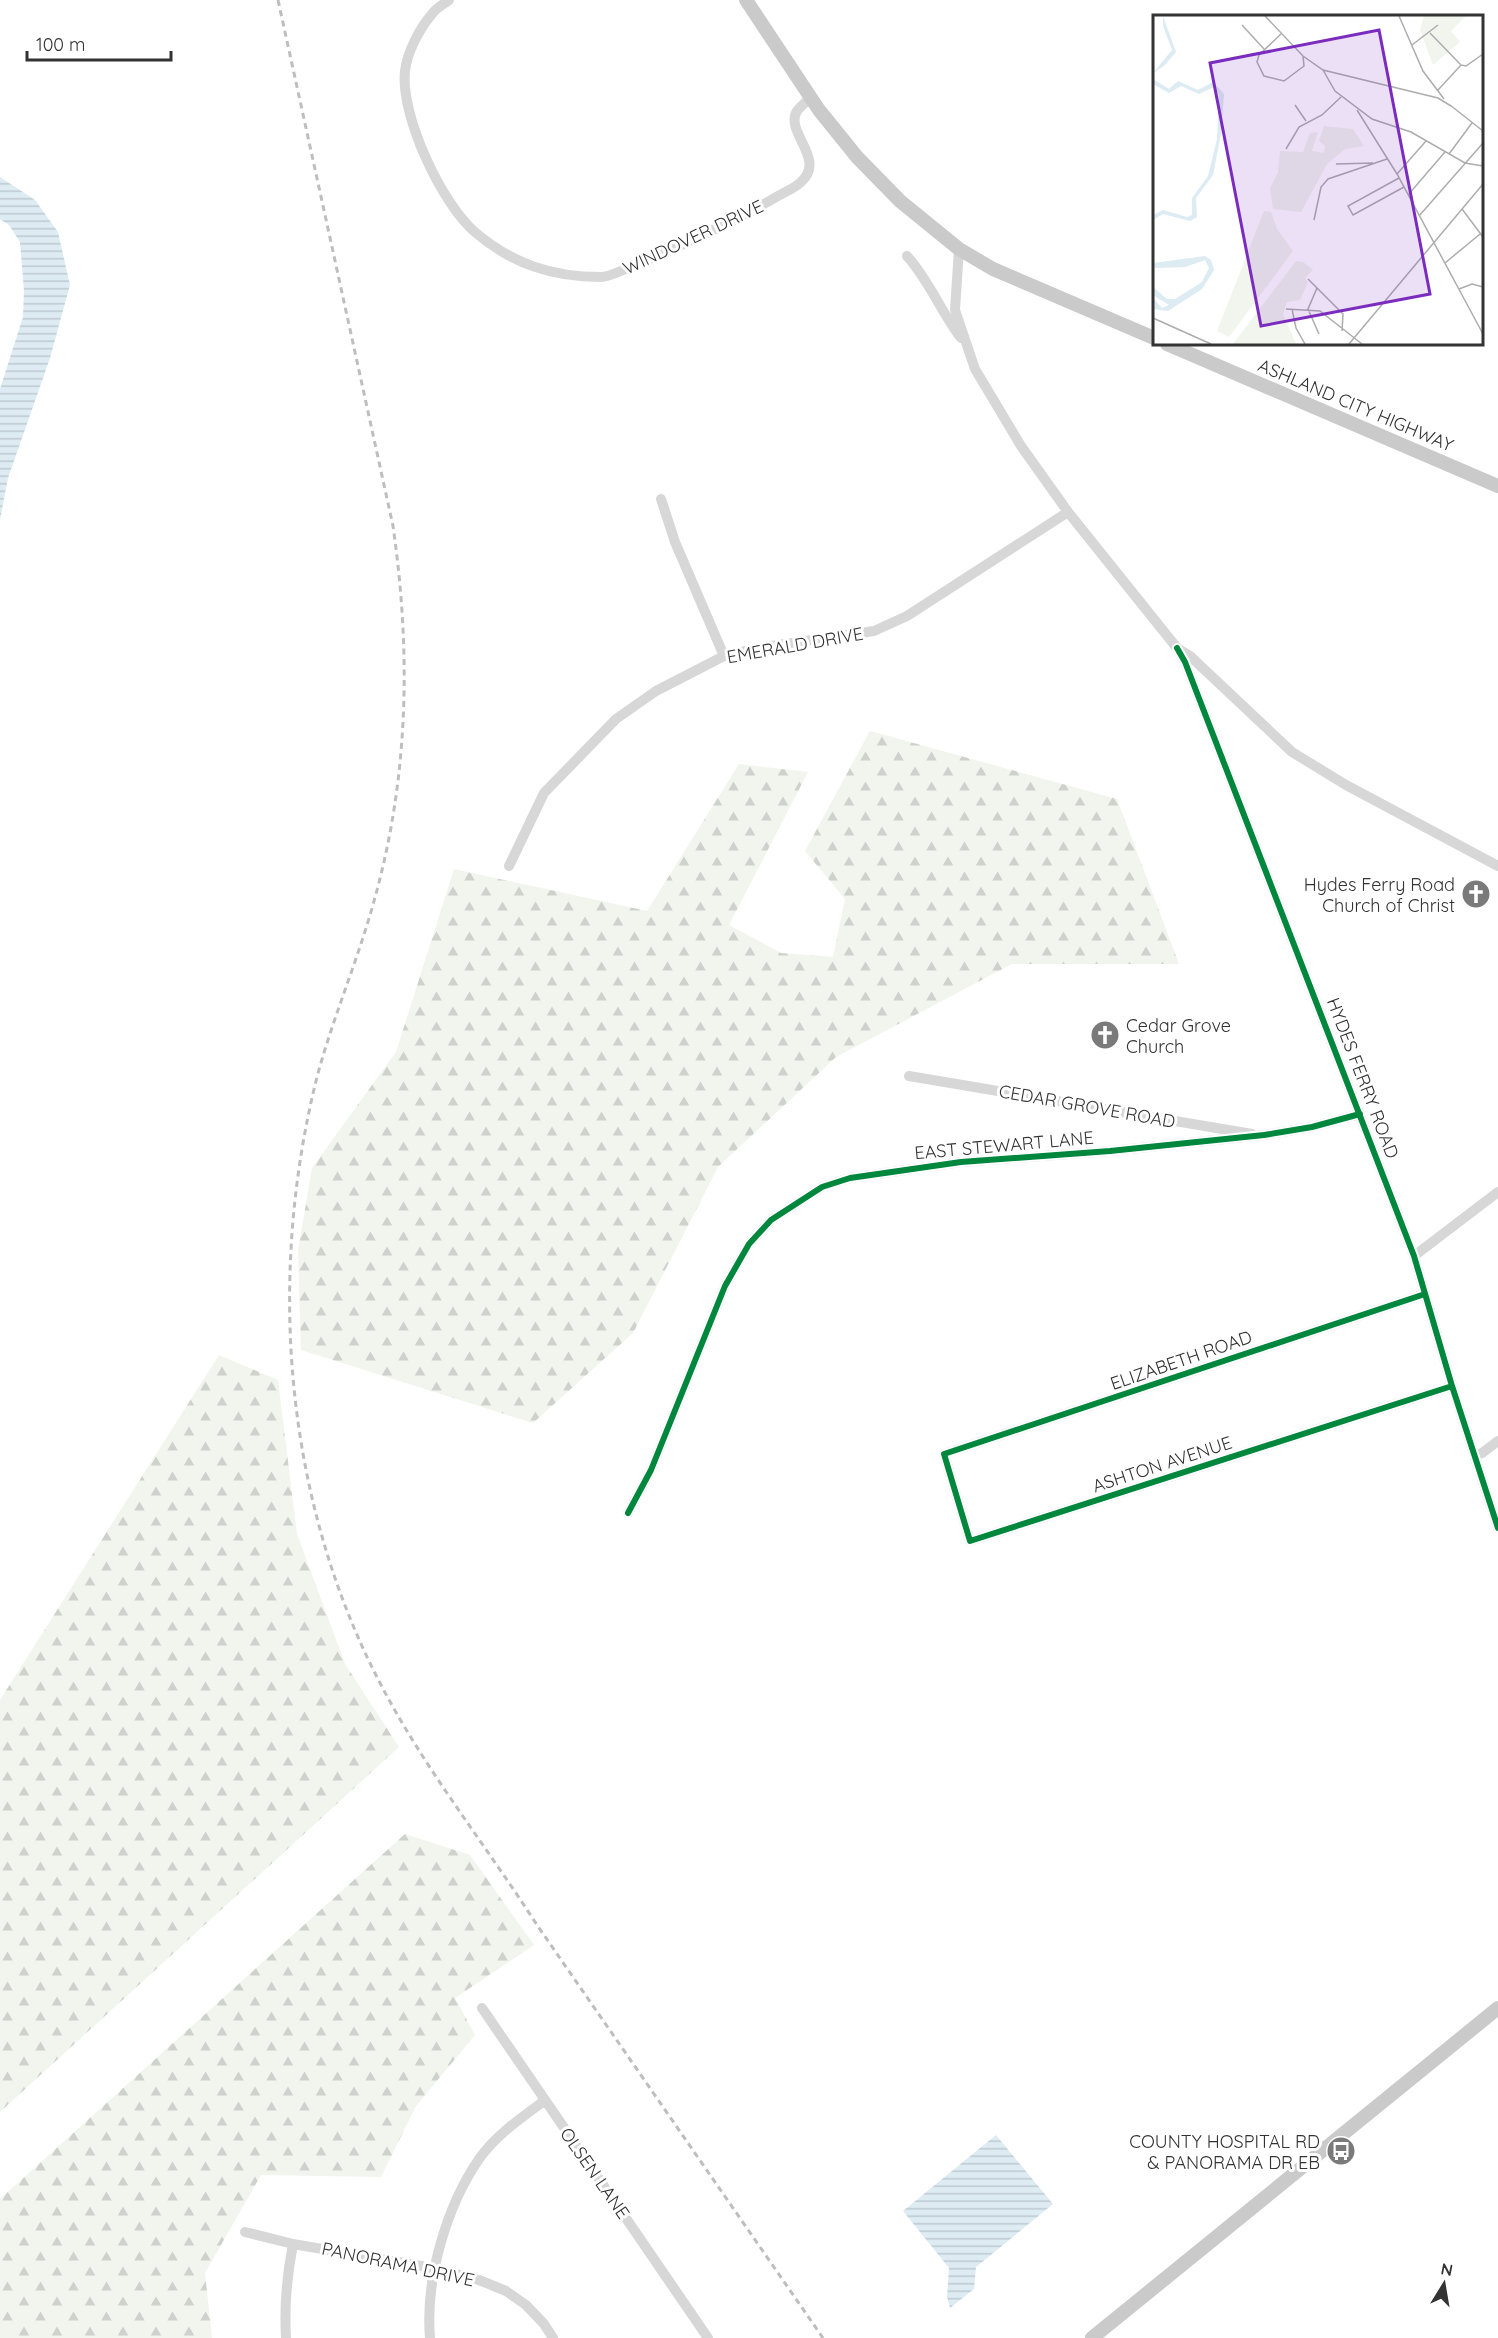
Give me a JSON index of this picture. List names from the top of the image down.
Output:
{
  "streets": {
    "main road": ["ASHLAND CITY HIGHWAY"],
    "street": [
      "WINDOVER DRIVE",
      "EMERALD DRIVE",
      "HYDES FERRY ROAD",
      "CEDAR GROVE ROAD",
      "EAST STEWART LANE",
      "ELIZABETH ROAD",
      "ASHTON AVENUE",
      "OLSEN LANE",
      "PANORAMA DRIVE"
    ]
  },
  "crossings": [
    ["HYDES FERRY ROAD", "EAST STEWART LANE"],
    ["HYDES FERRY ROAD", "ELIZABETH ROAD"],
    ["HYDES FERRY ROAD", "ASHTON AVENUE"],
    ["CEDAR GROVE ROAD", "EAST STEWART LANE"],
    ["ELIZABETH ROAD", "ASHTON AVENUE"]
  ],
  "places": {
    "church": ["Hydes Ferry Road Church of Christ", "Cedar Grove Church"],
    "bus stop": ["COUNTY HOSPITAL RD & PANORAMA DR EB"]
  },
  "scale_bar": "100 m",
  "north": "top"
}
